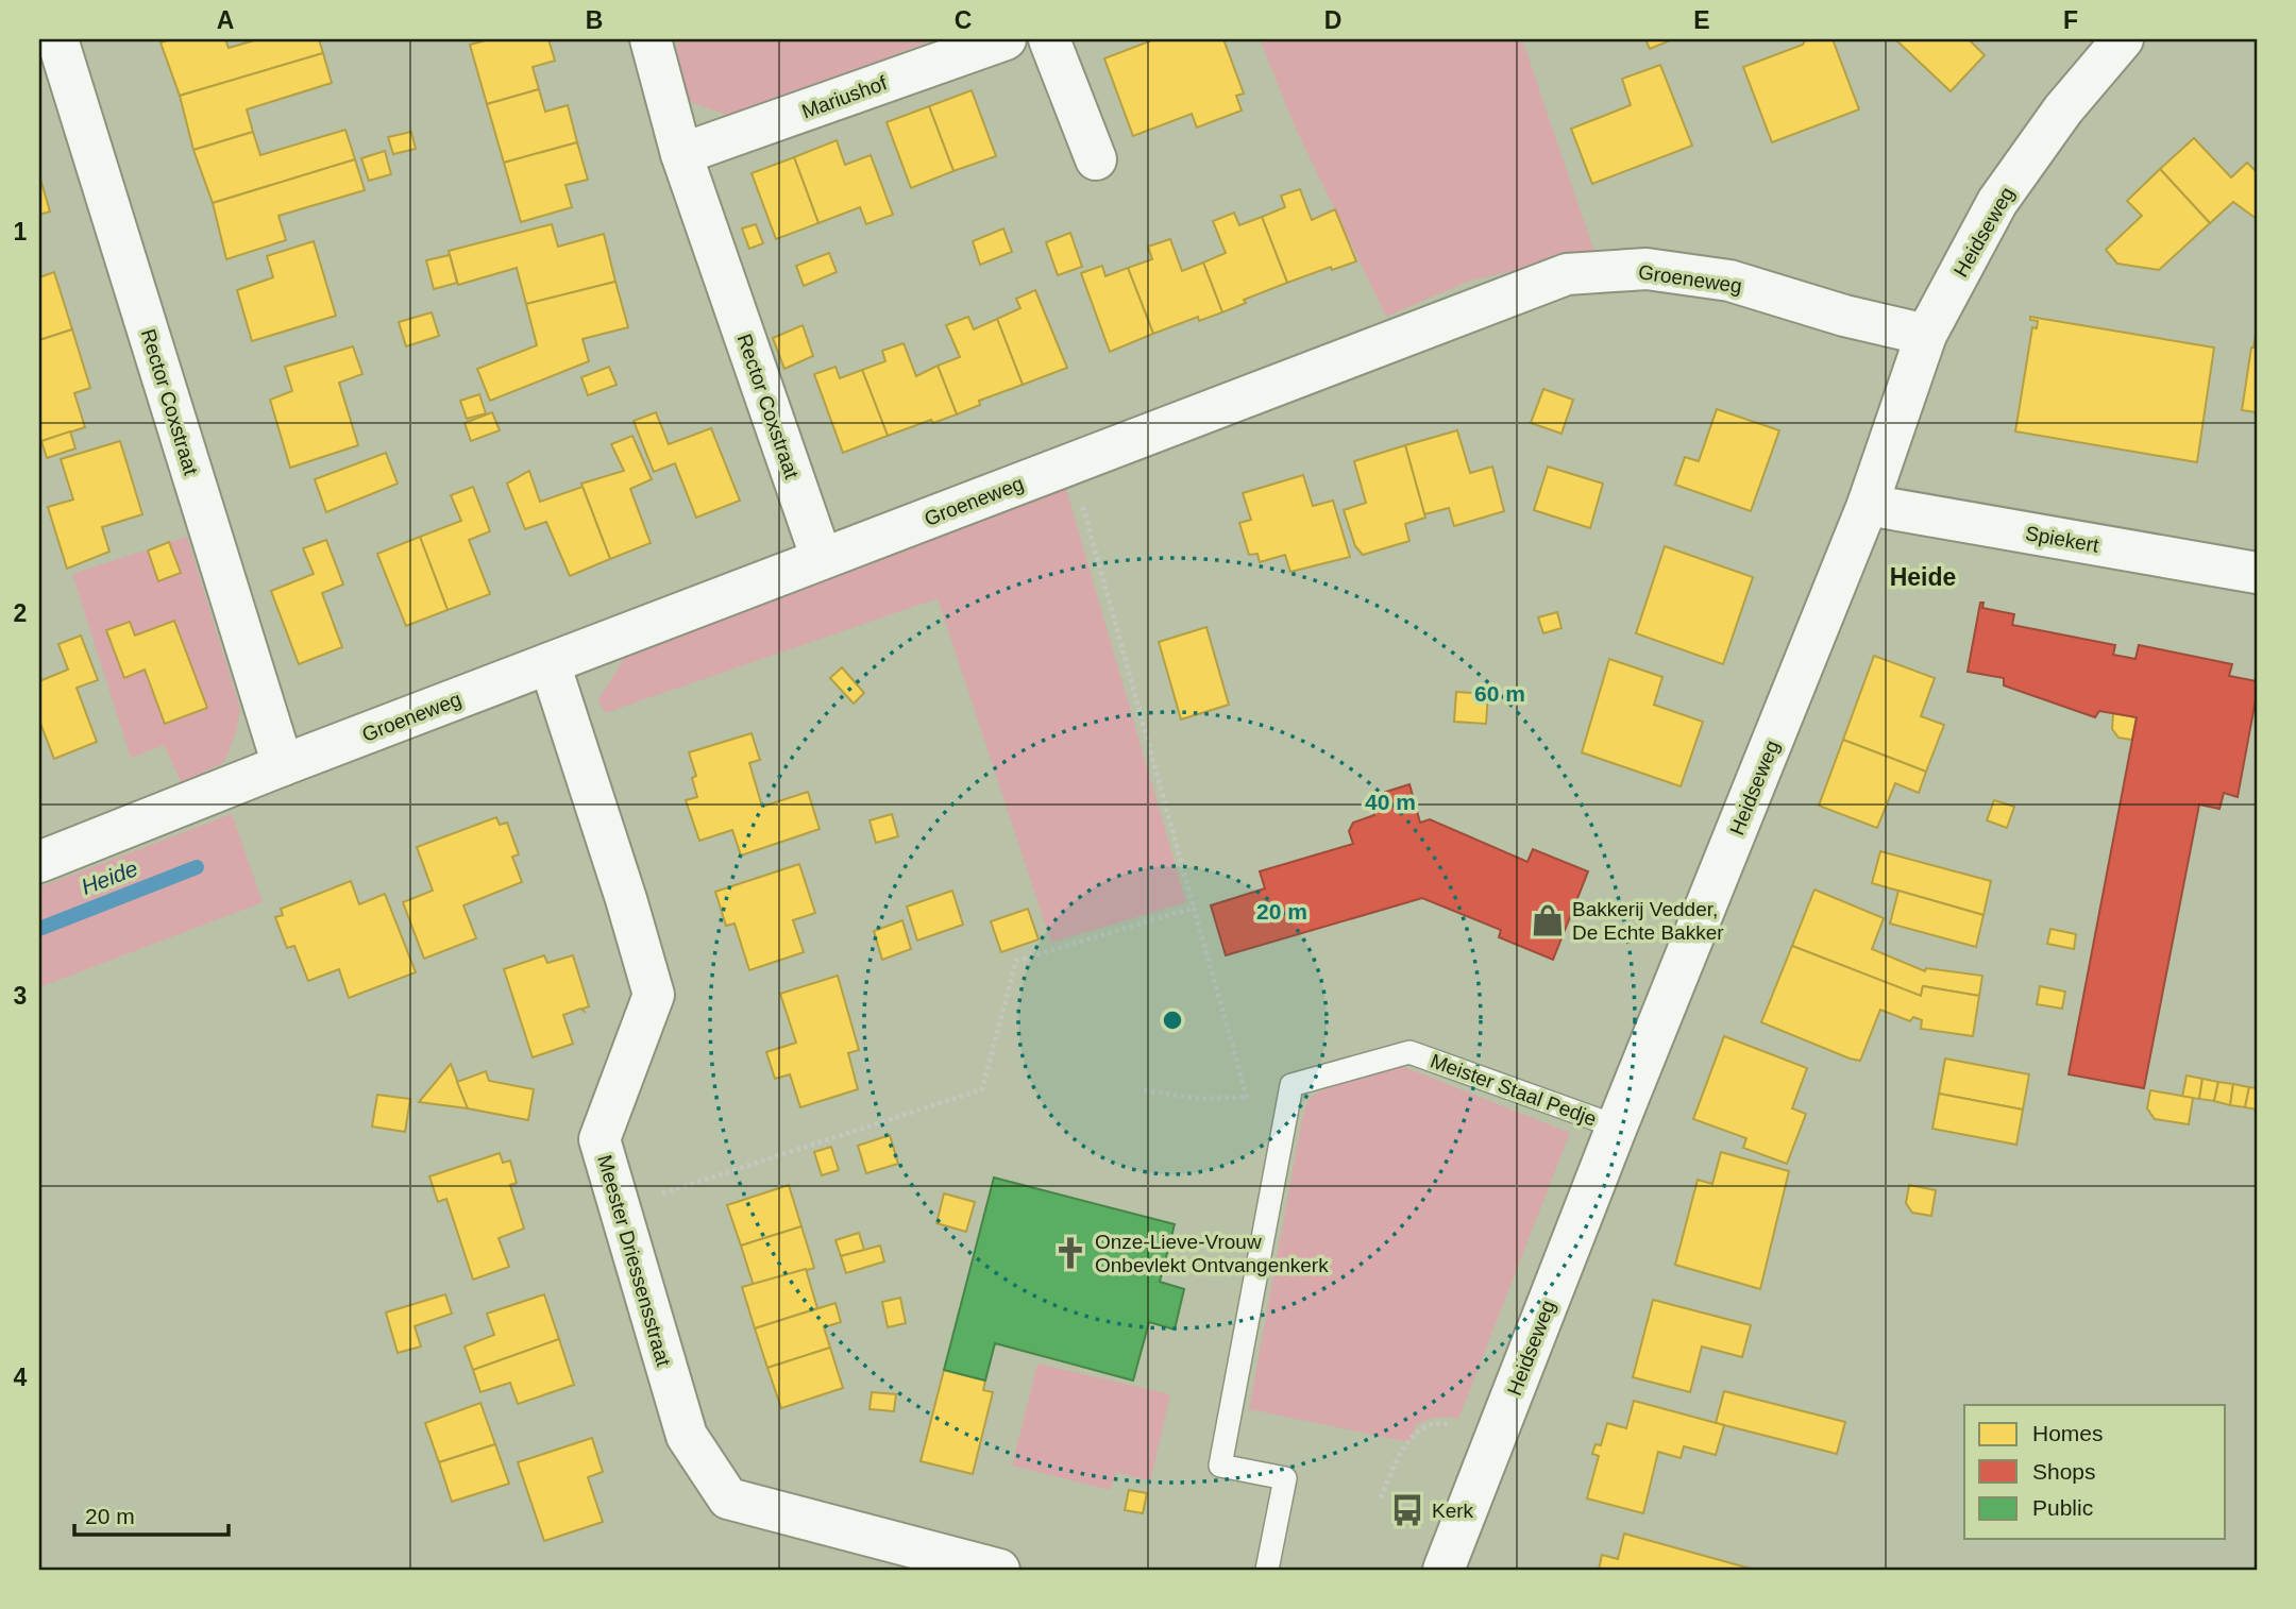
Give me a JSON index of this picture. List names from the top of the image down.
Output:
{
  "streets": {
    "street": [
      "Mariushof",
      "Heidseweg",
      "Groeneweg",
      "Rector Coxstraat",
      "Spiekert",
      "Meester Driessensstraat"
    ],
    "lane": ["Meister Staal Pedje"]
  },
  "crossings": [
    ["Mariushof", "Rector Coxstraat"],
    ["Heidseweg", "Groeneweg"],
    ["Heidseweg", "Spiekert"],
    ["Heidseweg", "Meister Staal Pedje"],
    ["Groeneweg", "Rector Coxstraat"],
    ["Groeneweg", "Meester Driessensstraat"]
  ],
  "districts": ["Heide"],
  "water": ["Heide"],
  "places": {
    "shop": ["Bakkerij Vedder, De Echte Bakker"],
    "church": ["Onze-Lieve-Vrouw Onbevlekt Ontvangenkerk"],
    "bus stop": ["Kerk"]
  },
  "legend": ["Homes", "Shops", "Public"],
  "scale_bar": "20 m",
  "grid": {
    "columns": [
      "A",
      "B",
      "C",
      "D",
      "E",
      "F"
    ],
    "rows": [
      "1",
      "2",
      "3",
      "4"
    ]
  },
  "rings": ["60 m", "40 m", "20 m"]
}
